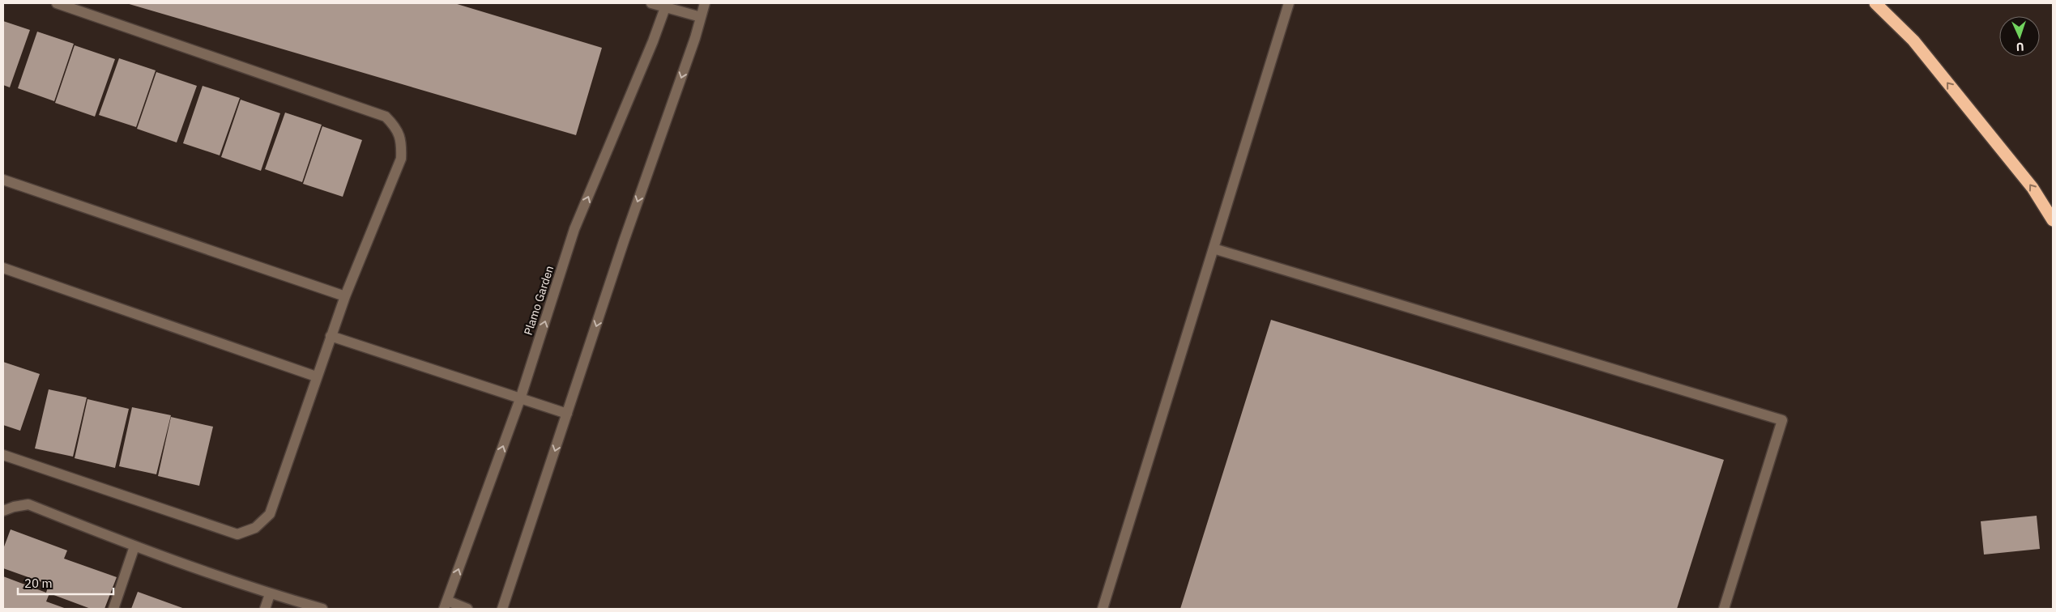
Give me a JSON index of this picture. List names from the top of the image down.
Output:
{
  "streets": {
    "street": ["Plamo Garden"]
  },
  "scale_bar": "20 m",
  "north": "bottom"
}
